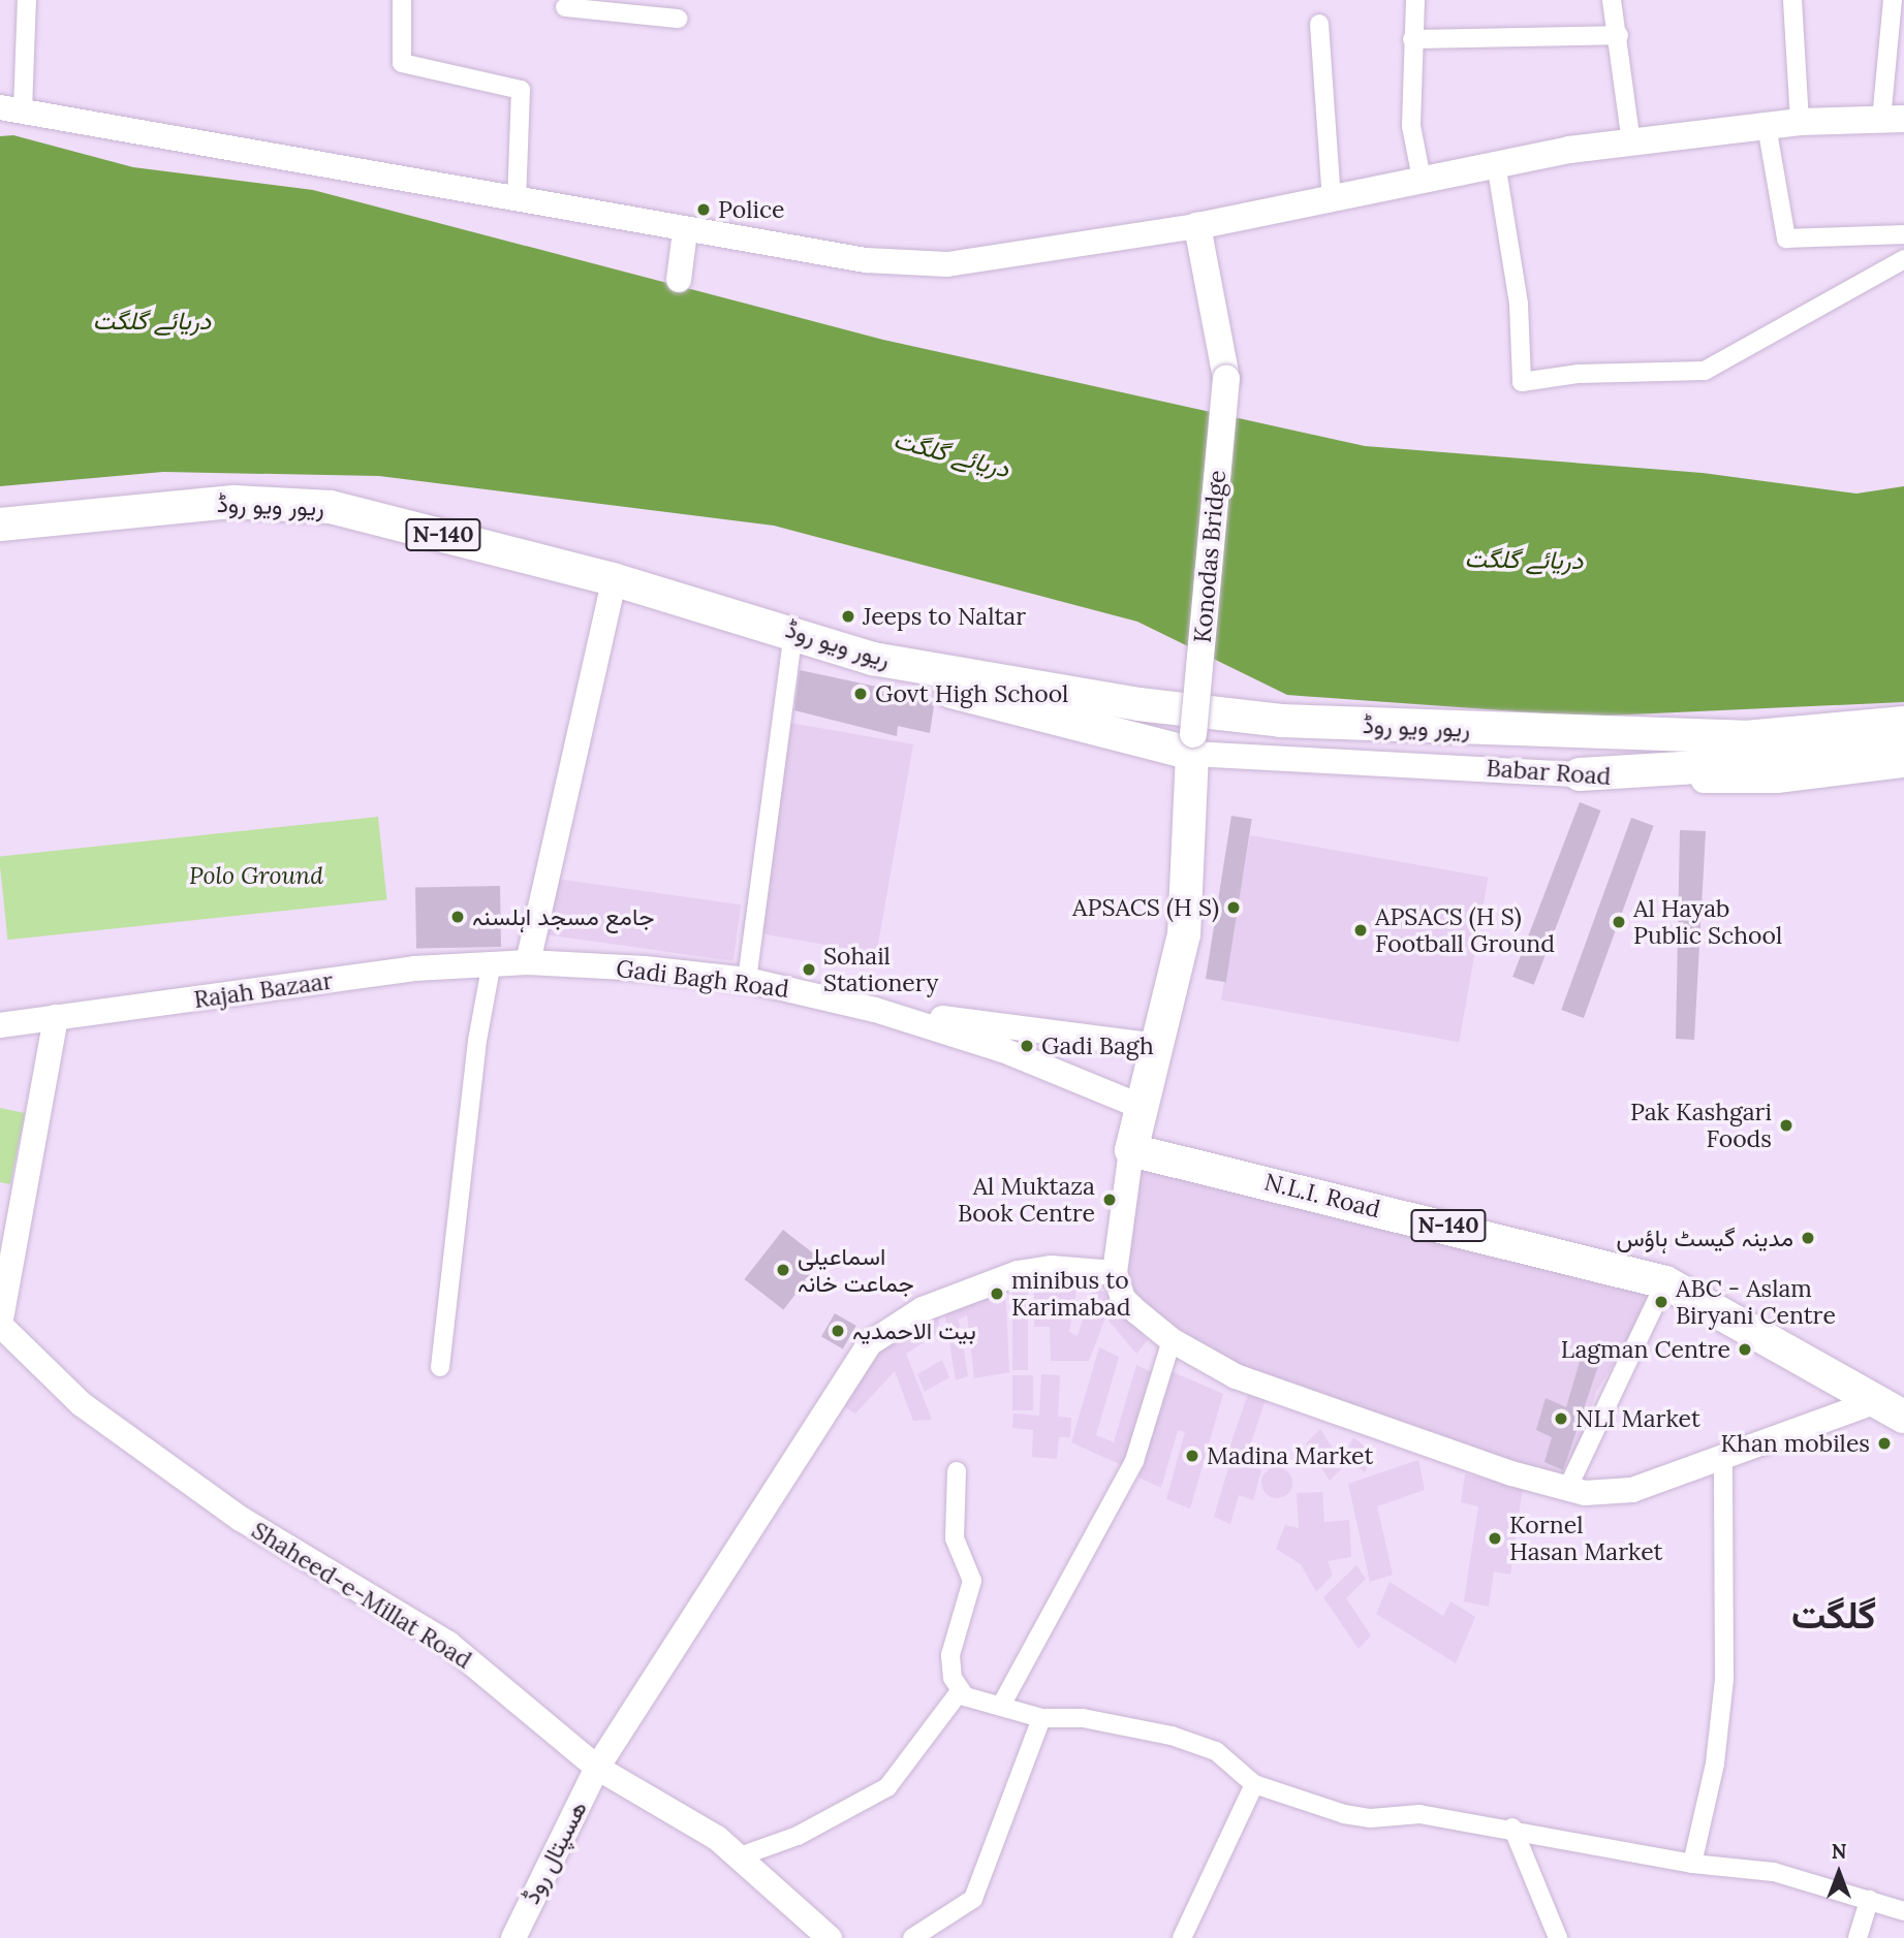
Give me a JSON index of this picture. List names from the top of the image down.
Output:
{
  "streets": {
    "highway": ["ریور ویو روڈ", "N-140", "N.L.I. Road"],
    "main road": [
      "Konodas Bridge",
      "Babar Road",
      "Gadi Bagh Road",
      "Rajah Bazaar",
      "Shaheed-e-Millat Road",
      "ھسپتال روڈ"
    ]
  },
  "crossings": [
    ["ریور ویو روڈ", "N-140"],
    ["N-140", "Konodas Bridge"],
    ["N-140", "Babar Road"],
    ["Konodas Bridge", "Babar Road"],
    ["Gadi Bagh Road", "Rajah Bazaar"],
    ["Shaheed-e-Millat Road", "ھسپتال روڈ"]
  ],
  "districts": ["گلگت"],
  "water": ["دریائے گلگت"],
  "parks": ["Polo Ground"],
  "places": [
    "Police",
    "Jeeps to Naltar",
    "Govt High School",
    "APSACS (H S)",
    "جامع مسجد اہلسنہ",
    "Al Hayab Public School",
    "APSACS (H S) Football Ground",
    "Sohail Stationery",
    "Gadi Bagh",
    "Pak Kashgari Foods",
    "Al Muktaza Book Centre",
    "مدینہ گیسٹ ہاؤس",
    "اسماعیلی جماعت خانہ",
    "minibus to Karimabad",
    "ABC - Aslam Biryani Centre",
    "بیت الاحمدیہ",
    "Lagman Centre",
    "NLI Market",
    "Khan mobiles",
    "Madina Market",
    "Kornel Hasan Market"
  ],
  "north": "top"
}
